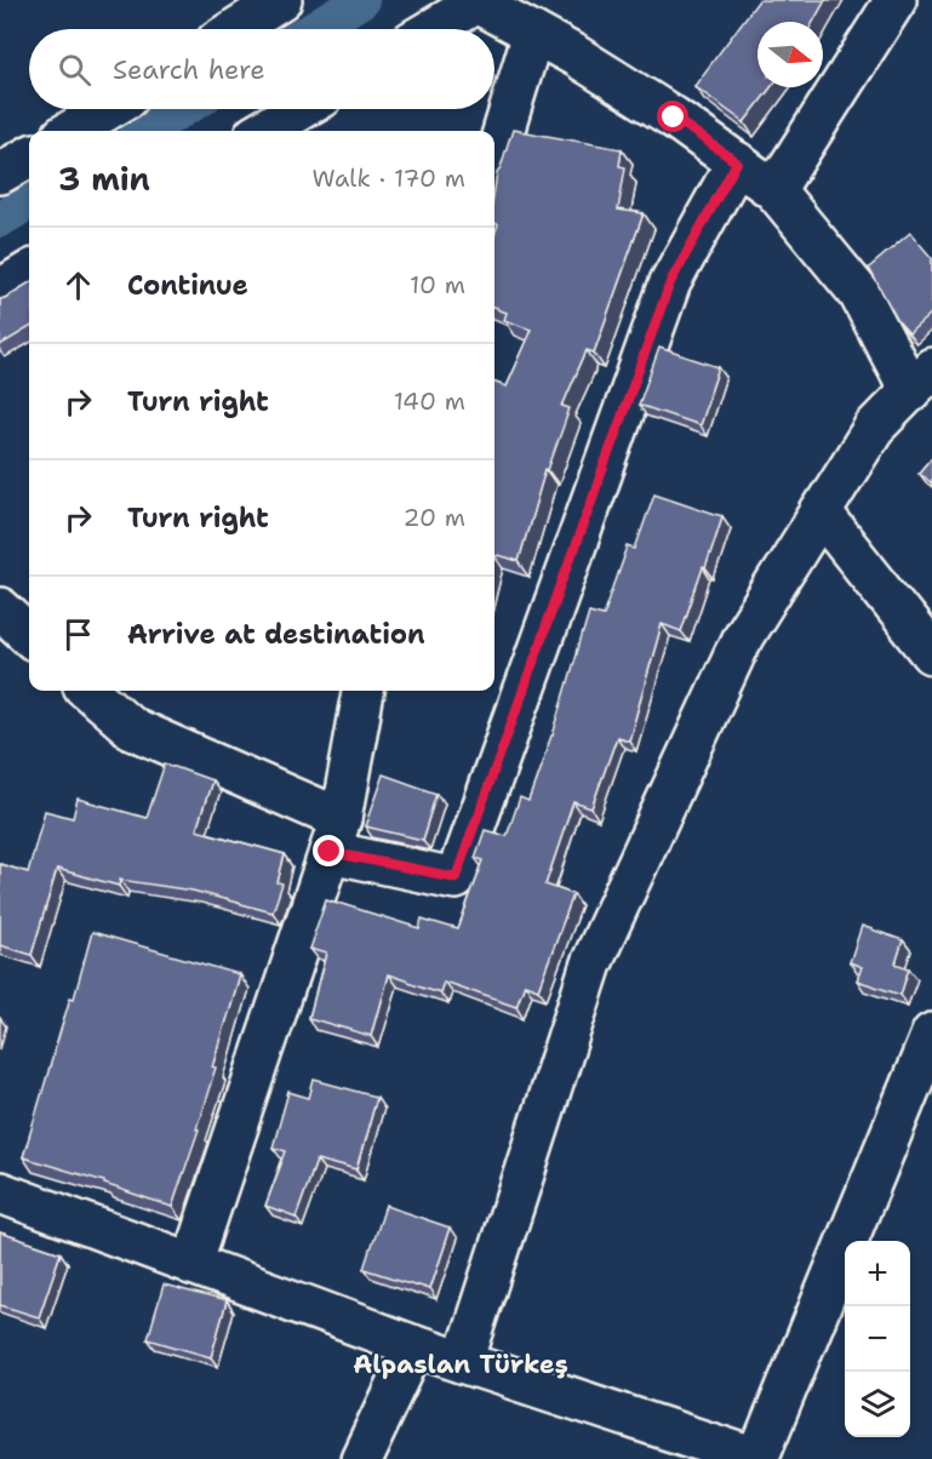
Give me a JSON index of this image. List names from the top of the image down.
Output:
{
  "districts": ["Alpaslan Türkeş"],
  "north": "right",
  "page": {
    "search": "Search here",
    "heading": ["3 min", "Walk · 170 m"],
    "list": [
      ["Continue", "10 m"],
      ["Turn right", "140 m"],
      ["Turn right", "20 m"],
      "Arrive at destination"
    ],
    "map_buttons": ["+", "−"]
  }
}
